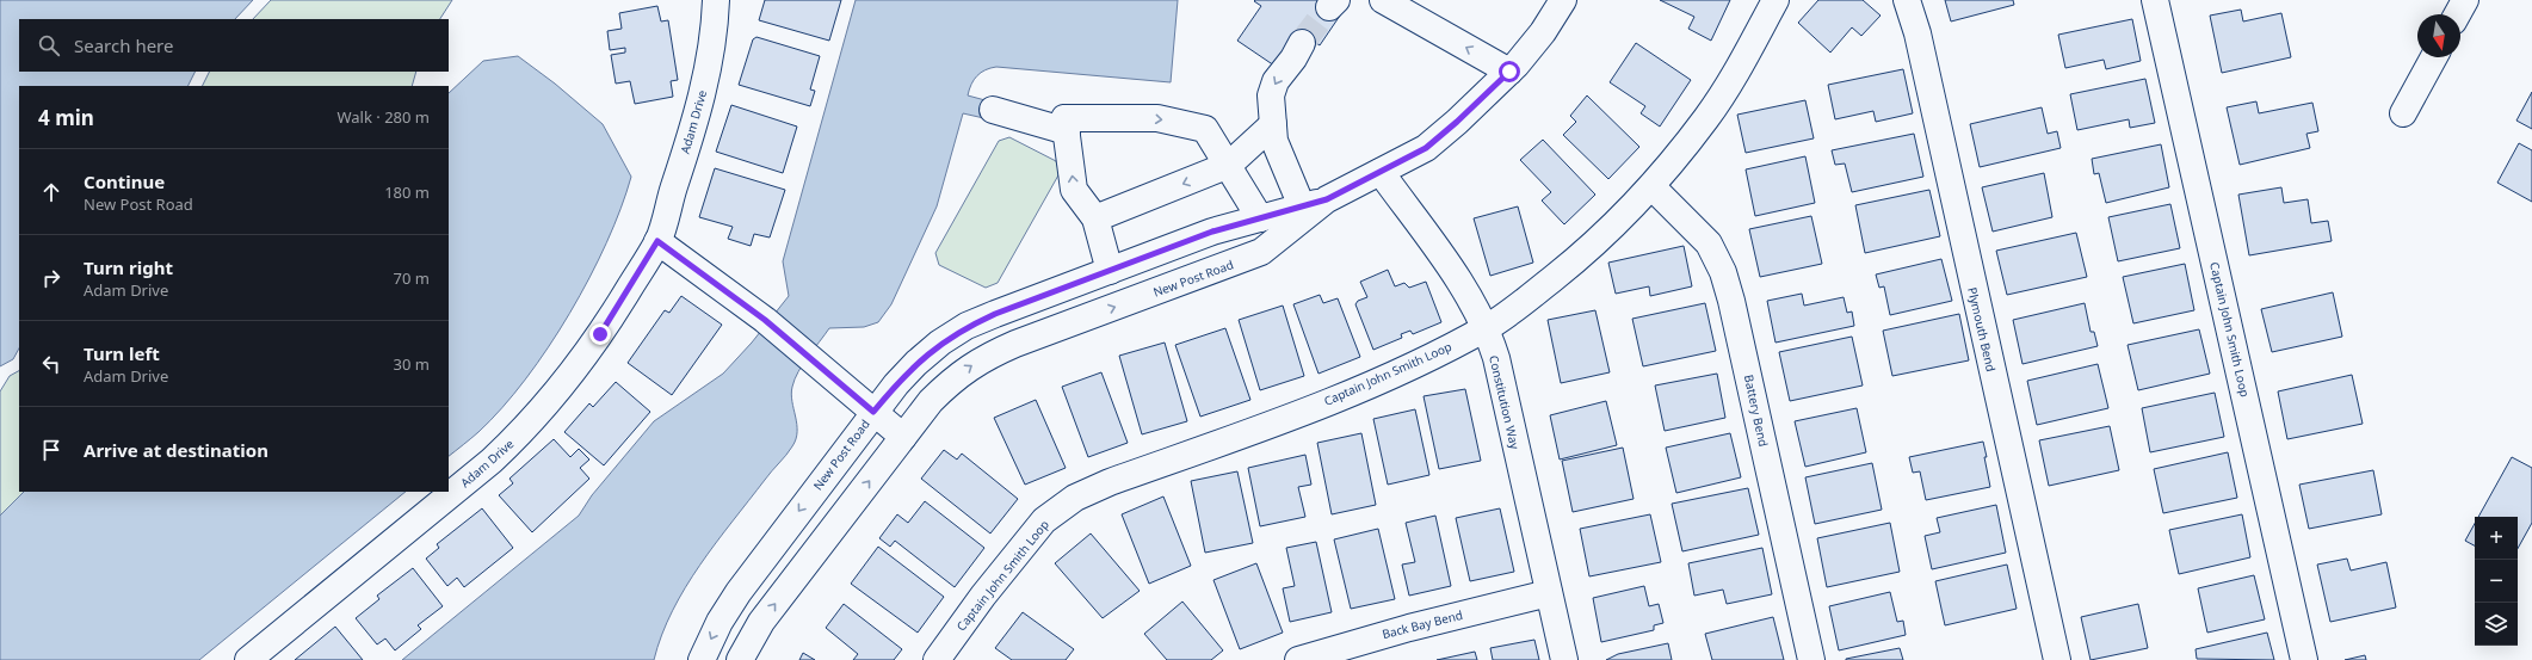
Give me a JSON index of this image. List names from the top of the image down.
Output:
{
  "streets": {
    "street": [
      "Adam Drive",
      "New Post Road",
      "Plymouth Bend",
      "Captain John Smith Loop",
      "Constitution Way",
      "Battery Bend",
      "Back Bay Bend"
    ]
  },
  "crossings": [
    ["New Post Road", "Constitution Way"],
    ["Captain John Smith Loop", "Constitution Way"],
    ["Captain John Smith Loop", "Battery Bend"],
    ["Constitution Way", "Back Bay Bend"]
  ],
  "north": "bottom",
  "page": {
    "search": "Search here",
    "heading": ["4 min", "Walk · 280 m"],
    "list": [
      ["Continue", "New Post Road", "180 m"],
      ["Turn right", "Adam Drive", "70 m"],
      ["Turn left", "Adam Drive", "30 m"],
      "Arrive at destination"
    ],
    "map_buttons": ["+", "−"]
  }
}
